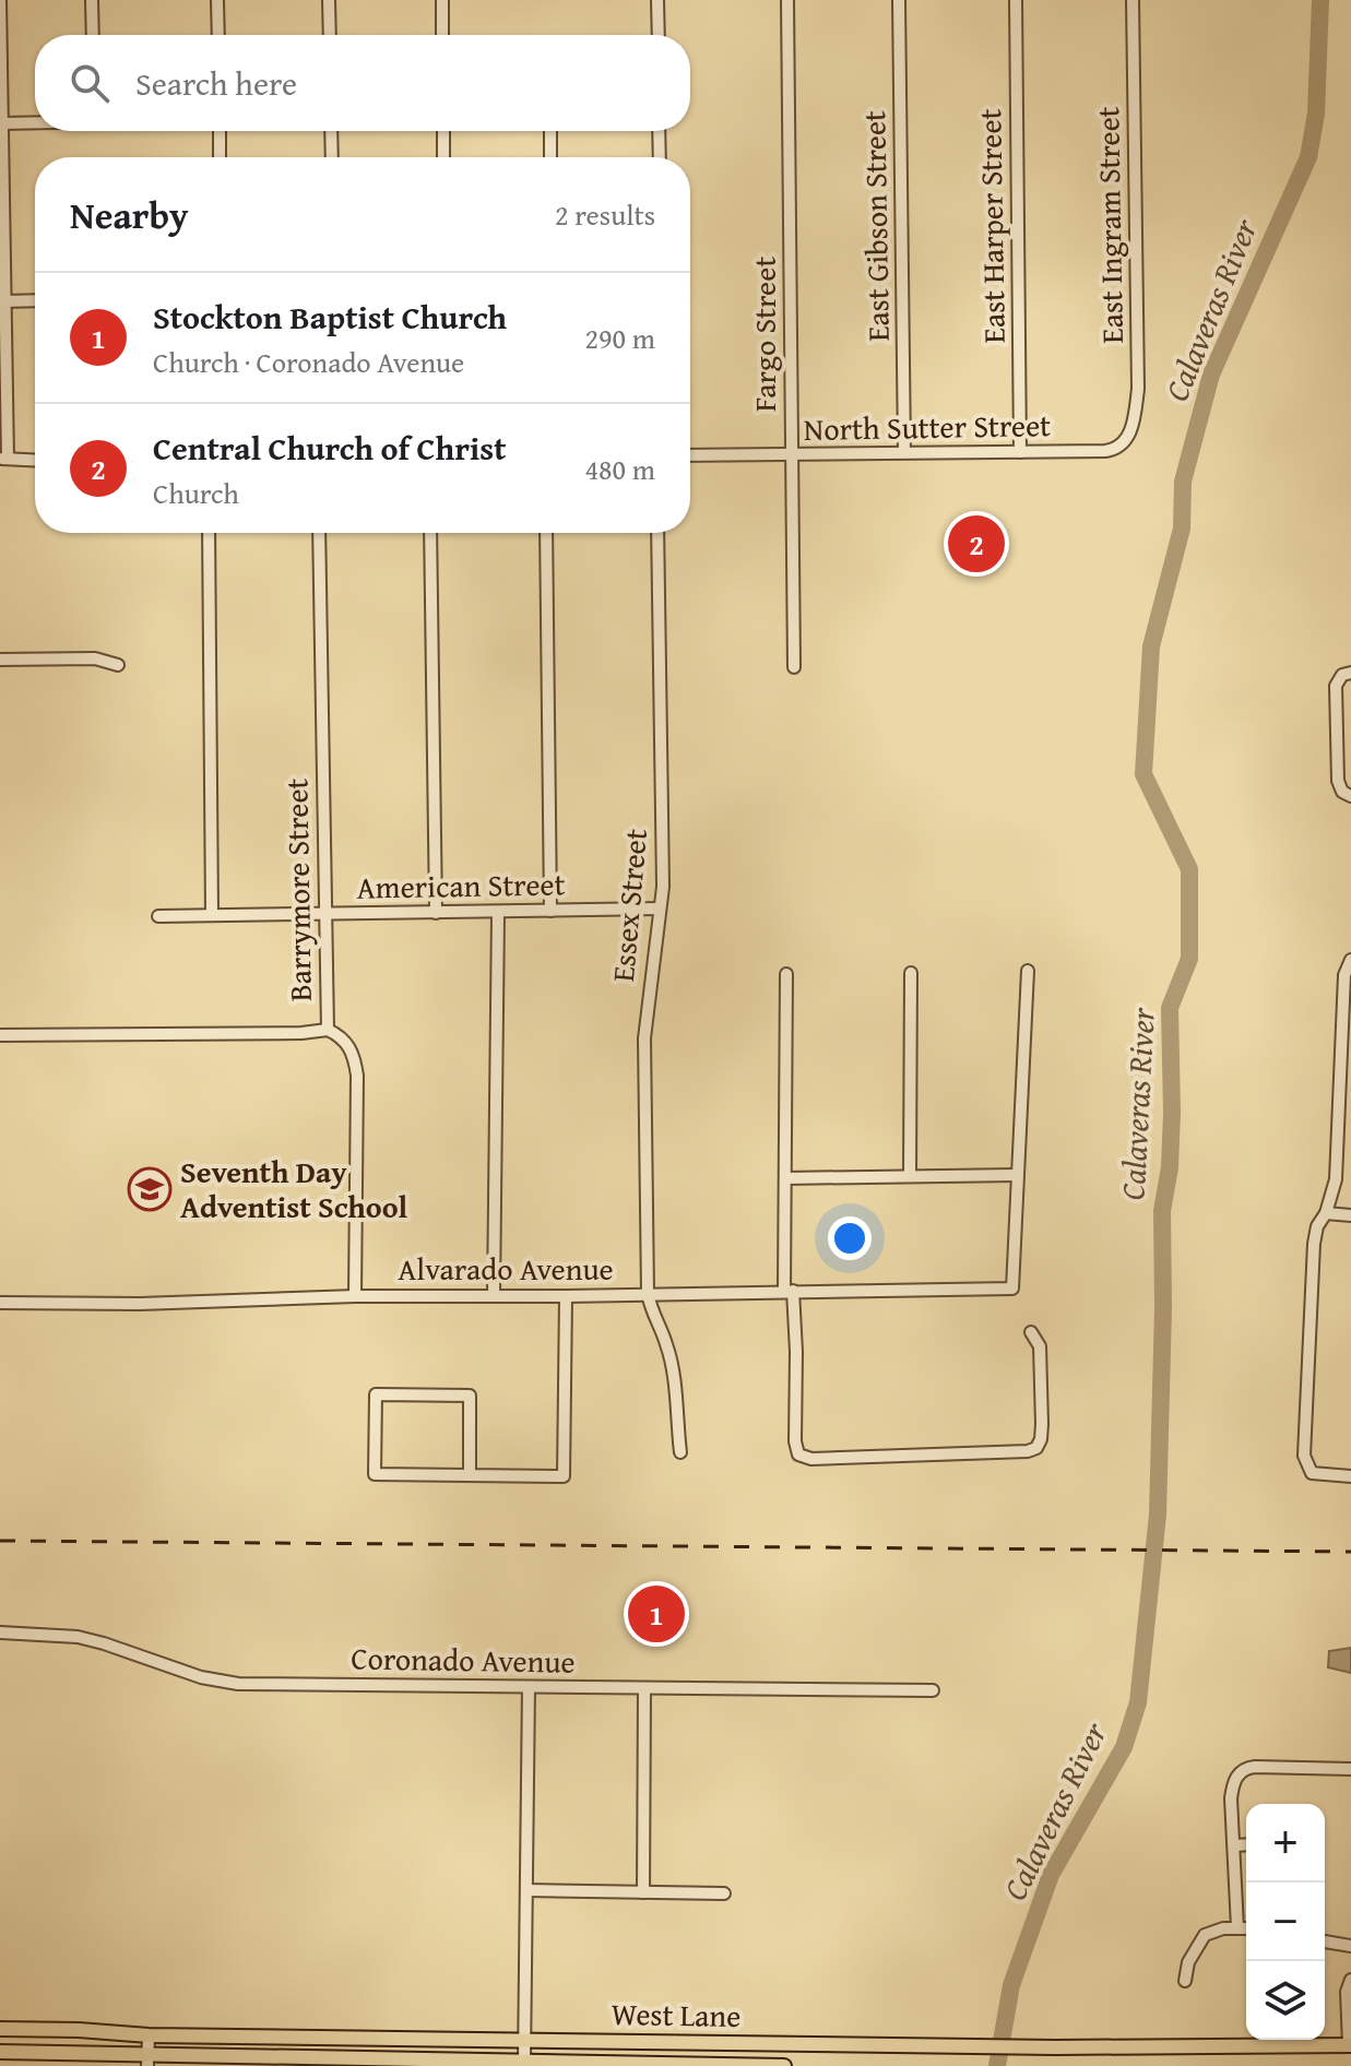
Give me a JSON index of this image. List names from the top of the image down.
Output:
{
  "streets": {
    "main road": ["West Lane"],
    "street": [
      "East Ingram Street",
      "East Gibson Street",
      "East Harper Street",
      "Fargo Street",
      "North Sutter Street",
      "American Street",
      "Barrymore Street",
      "Essex Street",
      "Alvarado Avenue",
      "Coronado Avenue"
    ]
  },
  "crossings": [
    ["East Ingram Street", "North Sutter Street"],
    ["East Gibson Street", "North Sutter Street"],
    ["East Harper Street", "North Sutter Street"],
    ["Fargo Street", "North Sutter Street"],
    ["American Street", "Barrymore Street"],
    ["American Street", "Essex Street"],
    ["Barrymore Street", "Alvarado Avenue"],
    ["Essex Street", "Alvarado Avenue"]
  ],
  "water": ["Calaveras River"],
  "places": {
    "school or university": ["Seventh Day Adventist School"]
  },
  "page": {
    "search": "Search here",
    "heading": ["Nearby", "2 results"],
    "list": [
      {
        "mark": "1",
        "name": "Stockton Baptist Church",
        "note": "Church · Coronado Avenue",
        "value": "290 m"
      },
      {
        "mark": "2",
        "name": "Central Church of Christ",
        "note": "Church",
        "value": "480 m"
      }
    ],
    "pins": ["2", "1"],
    "map_buttons": ["+", "−"]
  }
}
